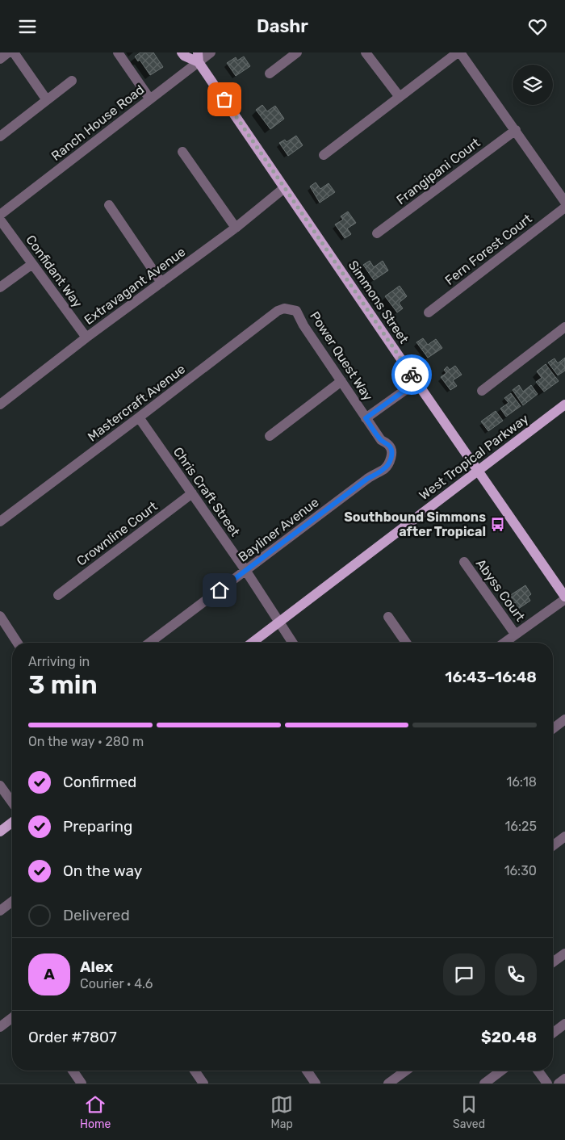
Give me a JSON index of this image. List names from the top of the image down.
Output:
{
  "streets": {
    "main road": ["Simmons Street", "West Tropical Parkway"],
    "street": [
      "Ranch House Road",
      "Frangipani Court",
      "Fern Forest Court",
      "Confidant Way",
      "Extravagant Avenue",
      "Power Quest Way",
      "Mastercraft Avenue",
      "Chris Craft Street",
      "Bayliner Avenue",
      "Crownline Court",
      "Abyss Court"
    ]
  },
  "crossings": [
    ["Ranch House Road", "Simmons Street"],
    ["Confidant Way", "Extravagant Avenue"],
    ["Extravagant Avenue", "Simmons Street"],
    ["Simmons Street", "West Tropical Parkway"],
    ["Power Quest Way", "Mastercraft Avenue"],
    ["Power Quest Way", "Bayliner Avenue"],
    ["Mastercraft Avenue", "Chris Craft Street"],
    ["West Tropical Parkway", "Chris Craft Street"],
    ["Chris Craft Street", "Bayliner Avenue"],
    ["Chris Craft Street", "Crownline Court"]
  ],
  "places": {
    "bus stop": ["Southbound Simmons after Tropical"]
  },
  "page": {
    "header": "Dashr",
    "heading": ["3 min", "Arriving in", "16:43–16:48"],
    "panel": [
      "Alex",
      "Courier · 4.6",
      "Order #7807",
      "$20.48"
    ],
    "bar": "On the way · 280 m",
    "list": [
      ["Confirmed", "16:18"],
      ["Preparing", "16:25"],
      ["On the way", "16:30"],
      "Delivered"
    ],
    "round": "A",
    "tabs": ["Home", "Map", "Saved"]
  }
}
